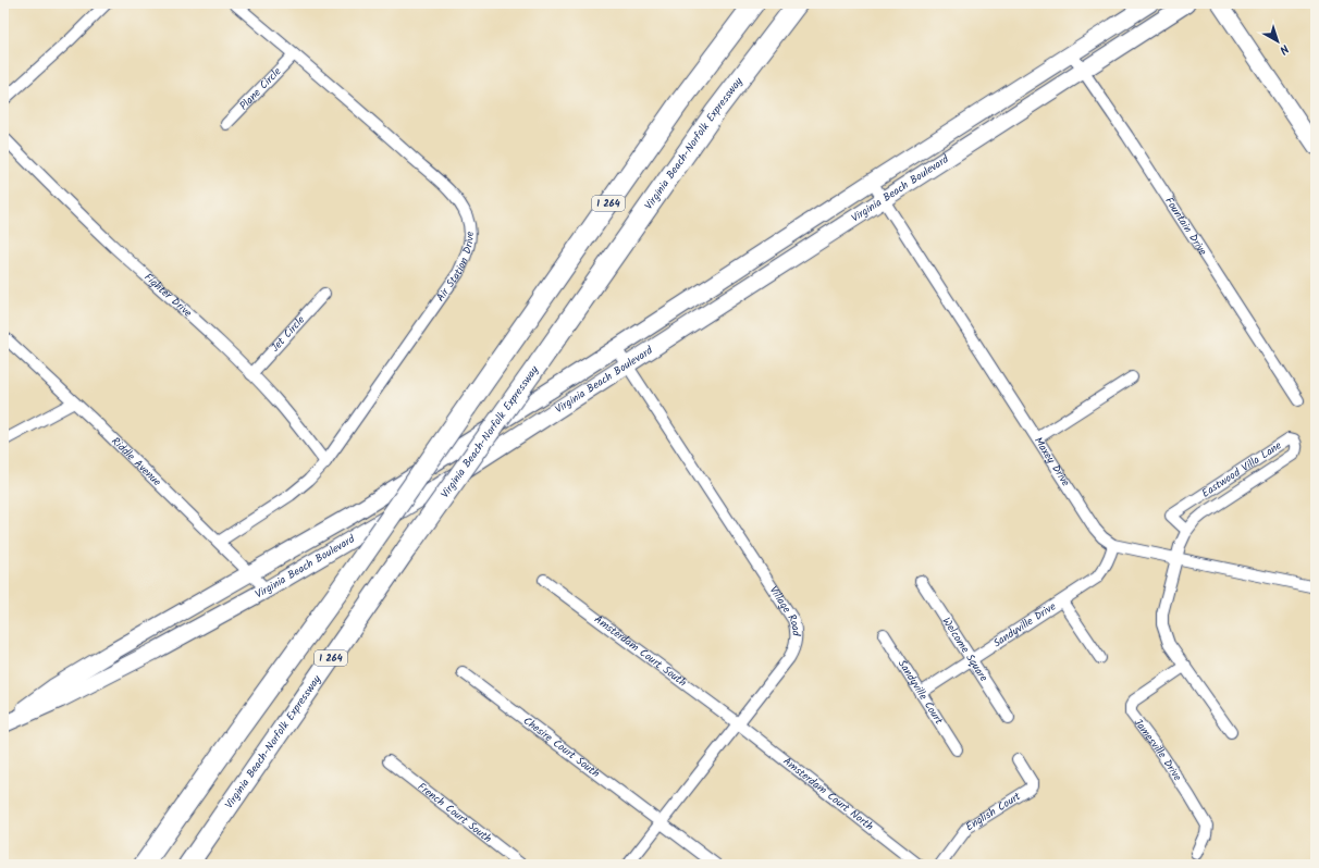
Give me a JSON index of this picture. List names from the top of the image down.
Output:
{
  "streets": {
    "highway": ["Virginia Beach-Norfolk Expressway", "I 264"],
    "main road": ["Virginia Beach Boulevard"],
    "street": [
      "Plane Circle",
      "Fountain Drive",
      "Air Station Drive",
      "Fighter Drive",
      "Jet Circle",
      "Riddle Avenue",
      "Maxey Drive",
      "Eastwood Villa Lane",
      "Village Road",
      "Sandyville Drive",
      "Welcome Square",
      "Amsterdam Court South",
      "Sandyville Court",
      "Chesire Court South",
      "Jamesville Drive",
      "Amsterdam Court North",
      "English Court",
      "French Court South"
    ]
  },
  "crossings": [
    ["Plane Circle", "Air Station Drive"],
    ["Virginia Beach Boulevard", "Fountain Drive"],
    ["Virginia Beach Boulevard", "Riddle Avenue"],
    ["Virginia Beach Boulevard", "Maxey Drive"],
    ["Virginia Beach Boulevard", "Village Road"],
    ["Air Station Drive", "Fighter Drive"],
    ["Air Station Drive", "Riddle Avenue"],
    ["Fighter Drive", "Jet Circle"],
    ["Maxey Drive", "Eastwood Villa Lane"],
    ["Maxey Drive", "Sandyville Drive"],
    ["Eastwood Villa Lane", "Jamesville Drive"],
    ["Village Road", "Amsterdam Court South"],
    ["Village Road", "Chesire Court South"],
    ["Village Road", "Amsterdam Court North"],
    ["Sandyville Drive", "Welcome Square"],
    ["Sandyville Drive", "Sandyville Court"],
    ["Amsterdam Court South", "Amsterdam Court North"]
  ],
  "north": "bottom right"
}
